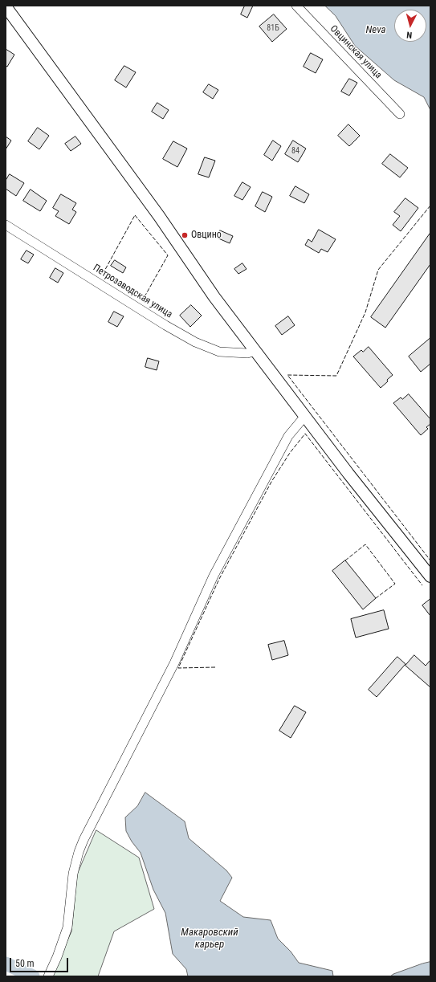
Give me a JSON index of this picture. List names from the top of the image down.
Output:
{
  "streets": {
    "street": ["Овцинская улица", "Петрозаводская улица"]
  },
  "water": ["Neva", "Макаровский карьер"],
  "places": ["Овцино"],
  "house_numbers": ["81Б", "84"],
  "scale_bar": "50 m",
  "north": "bottom"
}
